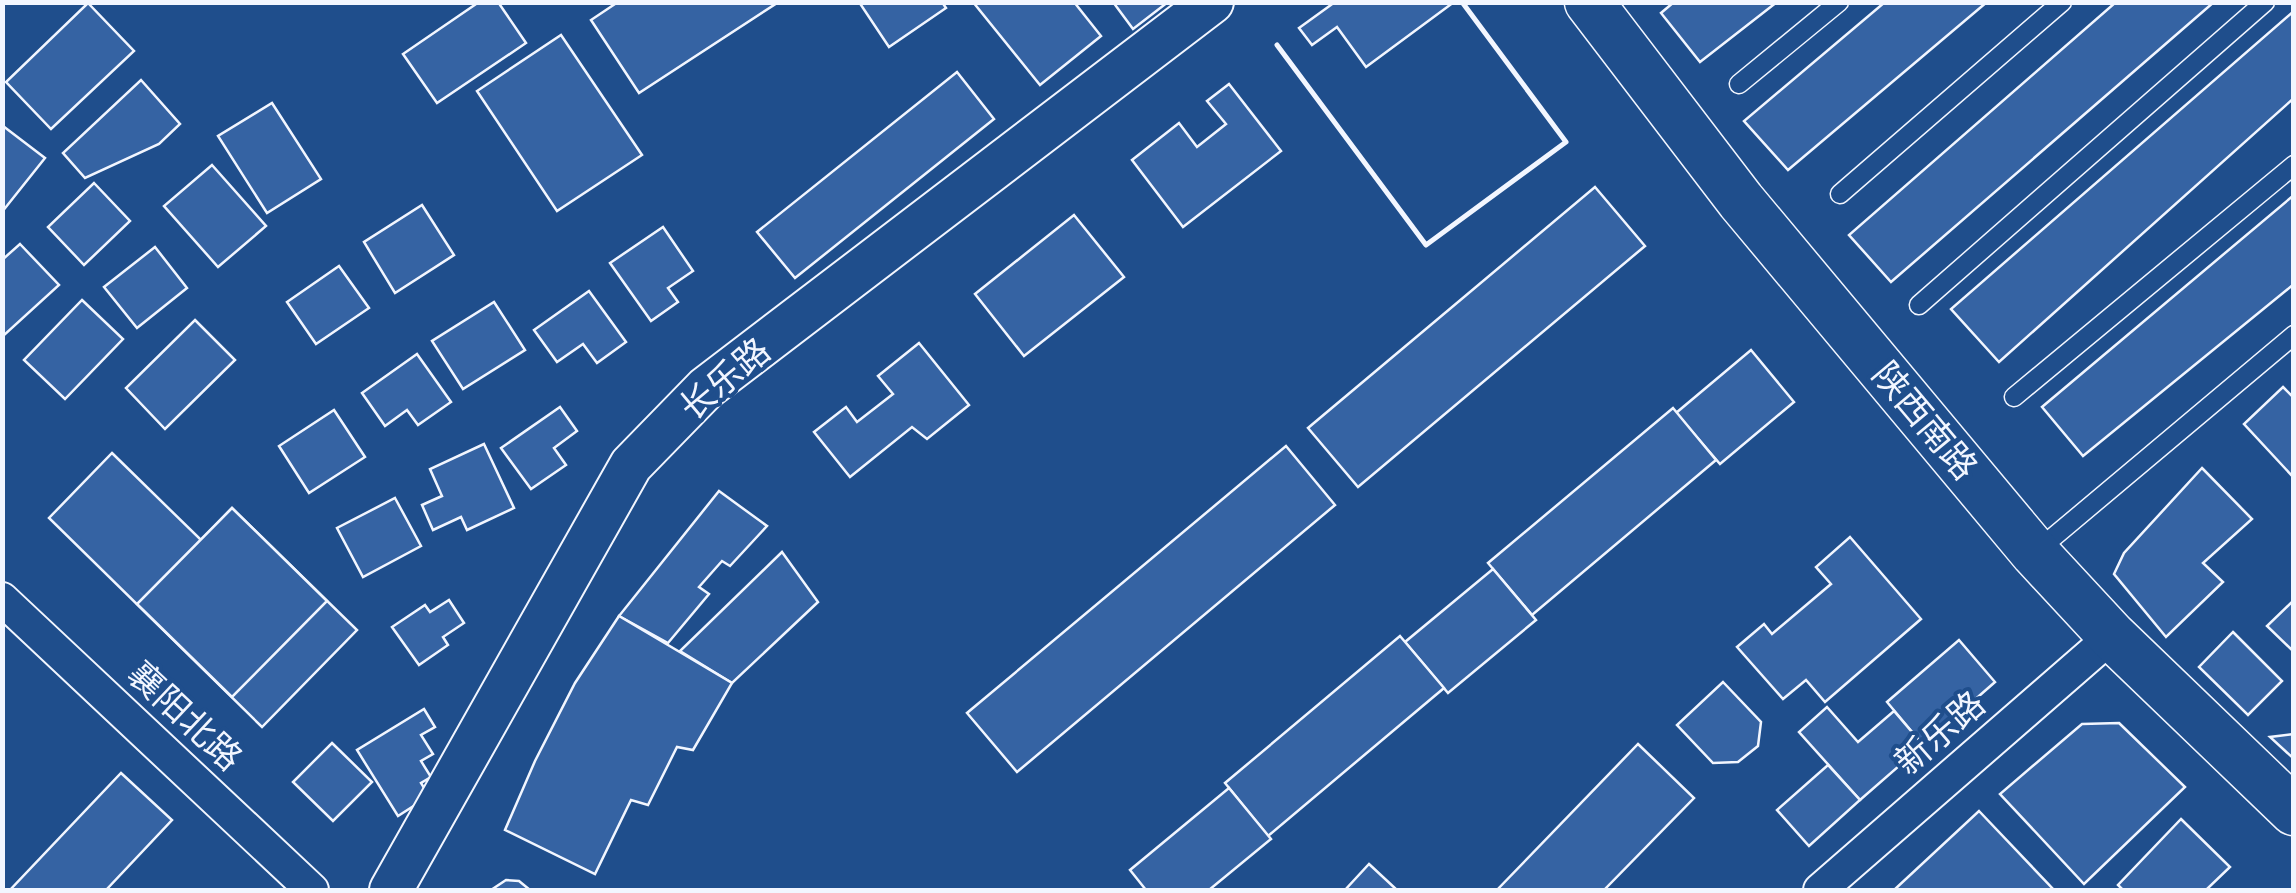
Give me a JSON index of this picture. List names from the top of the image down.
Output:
{
  "streets": {
    "main road": ["陕西南路"],
    "street": ["长乐路", "襄阳北路", "新乐路"]
  },
  "crossings": [
    ["陕西南路", "新乐路"]
  ]
}
